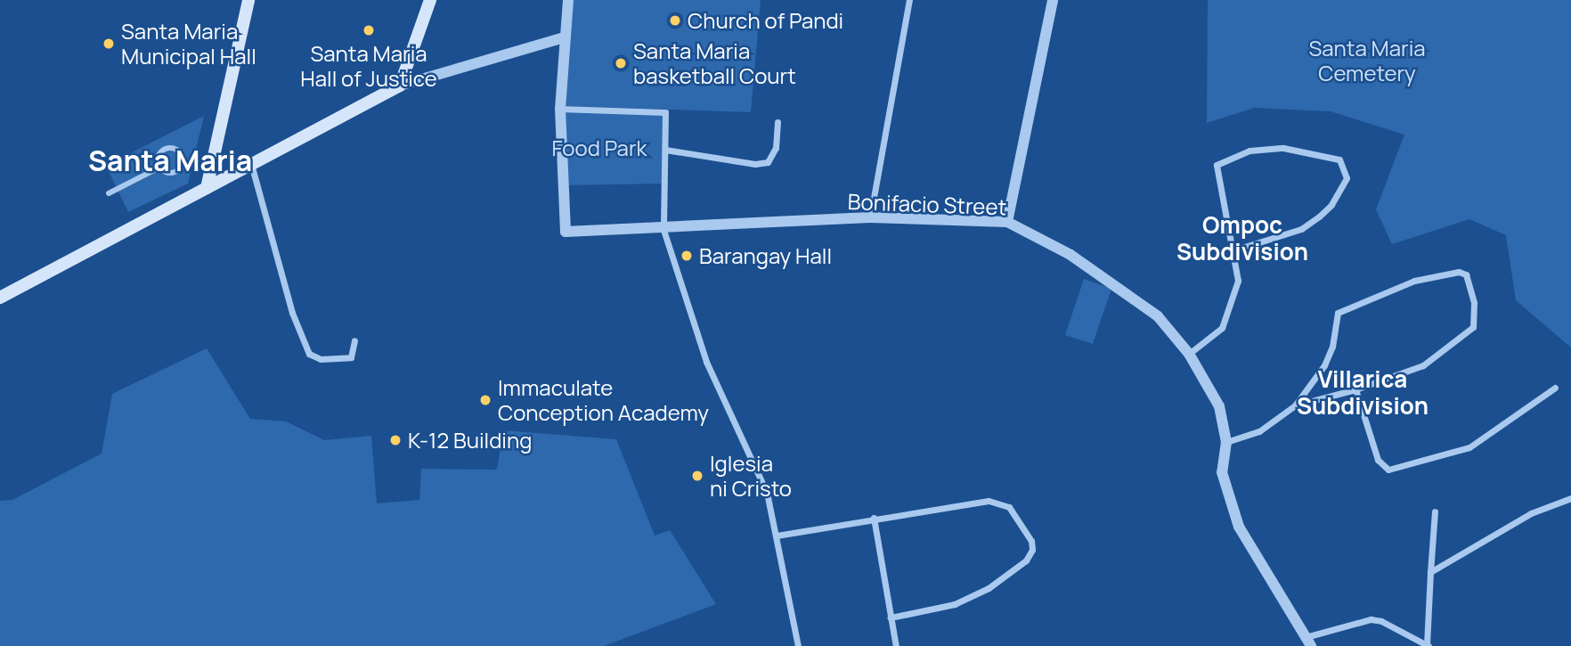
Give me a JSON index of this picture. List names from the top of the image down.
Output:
{
  "streets": {
    "street": ["Bonifacio Street"]
  },
  "districts": ["Santa Maria", "Ompoc Subdivision", "Villarica Subdivision"],
  "parks": ["Santa Maria Cemetery", "Food Park"],
  "places": [
    "Church of Pandi",
    "Santa Maria Hall of Justice",
    "Santa Maria Municipal Hall",
    "Santa Maria basketball Court",
    "Barangay Hall",
    "Immaculate Conception Academy",
    "K-12 Building",
    "Iglesia ni Cristo"
  ]
}
